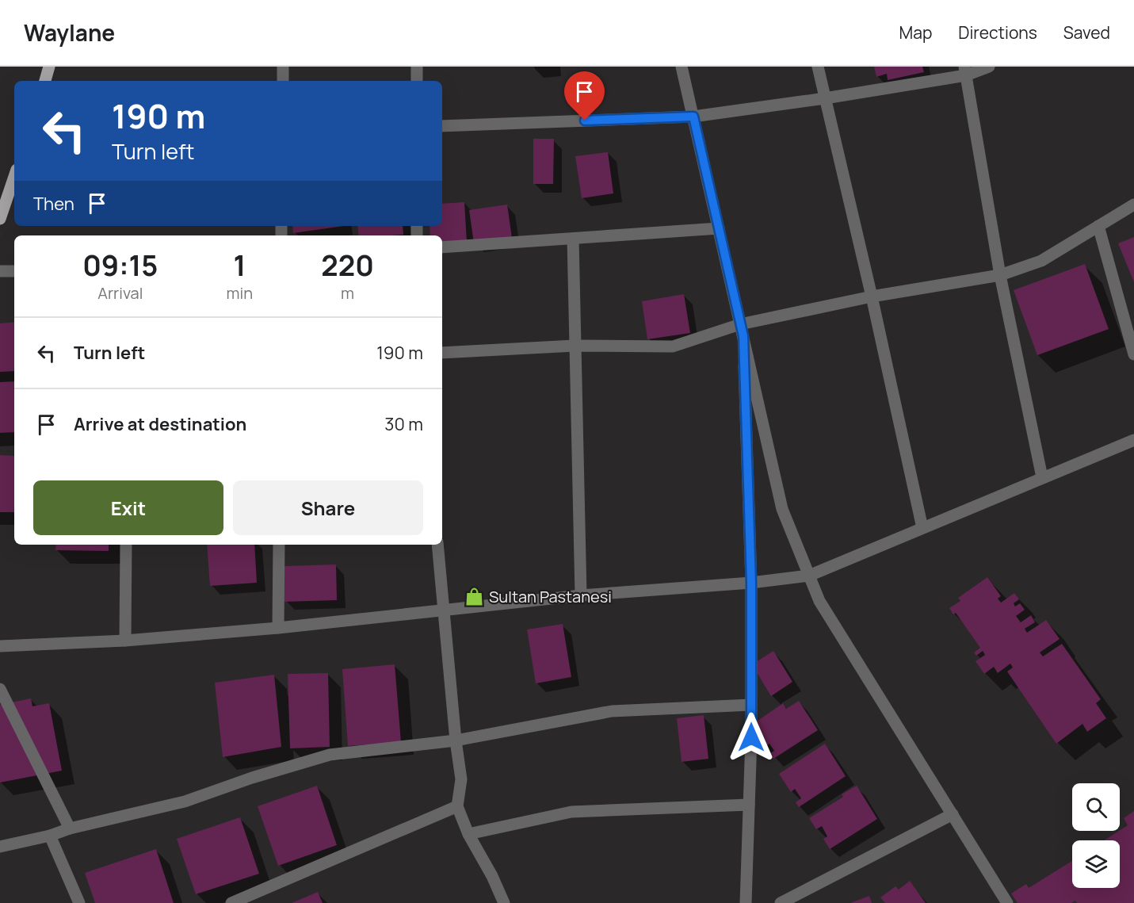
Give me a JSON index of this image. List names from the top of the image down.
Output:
{
  "places": {
    "shop": ["Sultan Pastanesi"]
  },
  "page": {
    "header": "Waylane",
    "nav": ["Map", "Directions", "Saved"],
    "turn": ["190 m", "Turn left"],
    "then": "Then",
    "eta": [
      "09:15",
      "Arrival",
      "1",
      "min",
      "220",
      "m"
    ],
    "list": [
      {
        "name": "Turn left",
        "value": "190 m"
      },
      {
        "name": "Arrive at destination",
        "value": "30 m"
      }
    ],
    "buttons": ["Exit", "Share"]
  }
}
